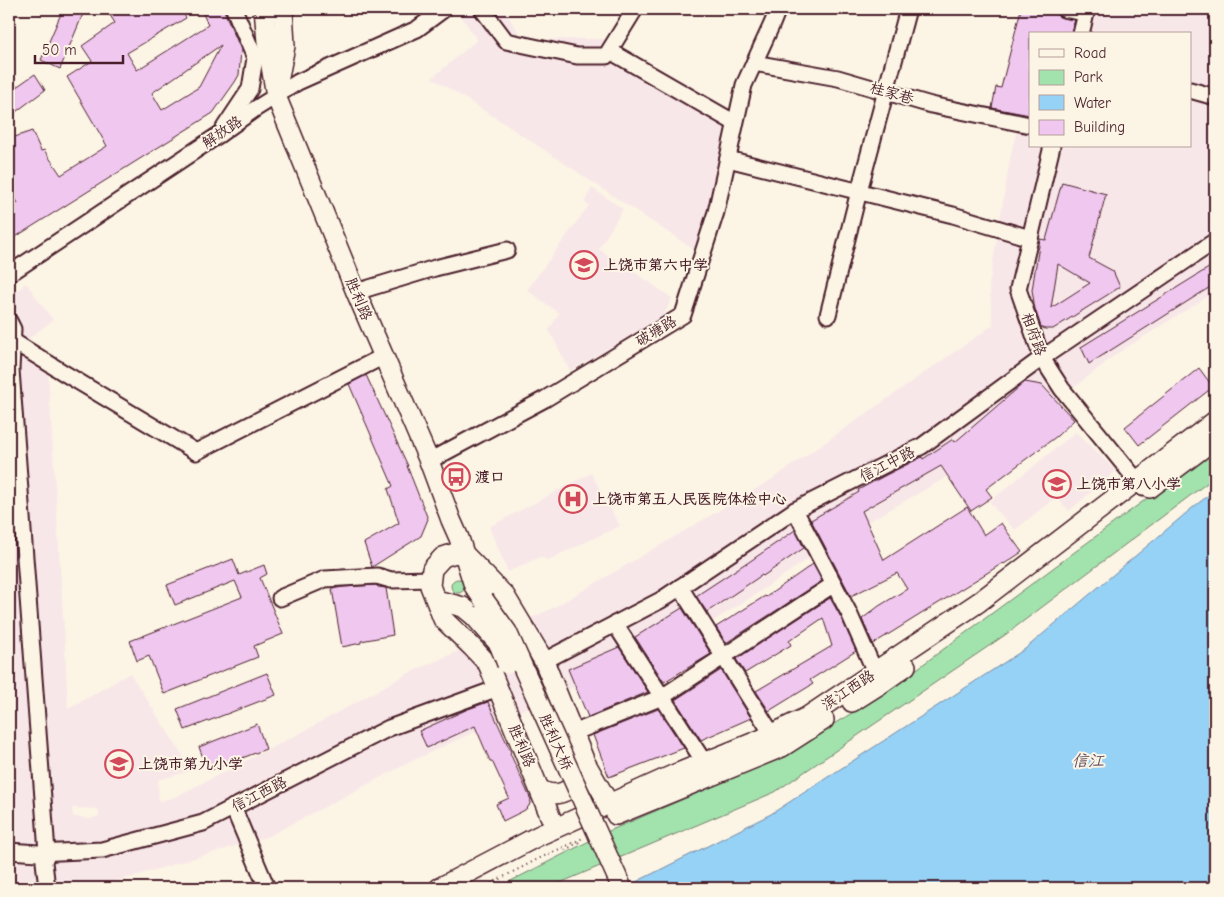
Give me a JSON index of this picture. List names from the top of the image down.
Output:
{
  "streets": {
    "main road": ["胜利路", "滨江西路", "胜利大桥"],
    "street": [
      "桂家巷",
      "解放路",
      "破塘路",
      "相府路",
      "信江中路",
      "信江西路"
    ]
  },
  "crossings": [
    ["桂家巷", "破塘路"],
    ["解放路", "胜利路"],
    ["胜利路", "破塘路"],
    ["胜利路", "滨江西路"],
    ["胜利路", "胜利大桥"],
    ["胜利路", "信江西路"],
    ["相府路", "信江中路"],
    ["相府路", "滨江西路"]
  ],
  "water": ["信江"],
  "places": {
    "school or university": ["上饶市第六中学", "上饶市第八小学", "上饶市第九小学"],
    "bus stop": ["渡口"],
    "hospital": ["上饶市第五人民医院体检中心"]
  },
  "legend": [
    "Road",
    "Park",
    "Water",
    "Building"
  ],
  "scale_bar": "50 m"
}
